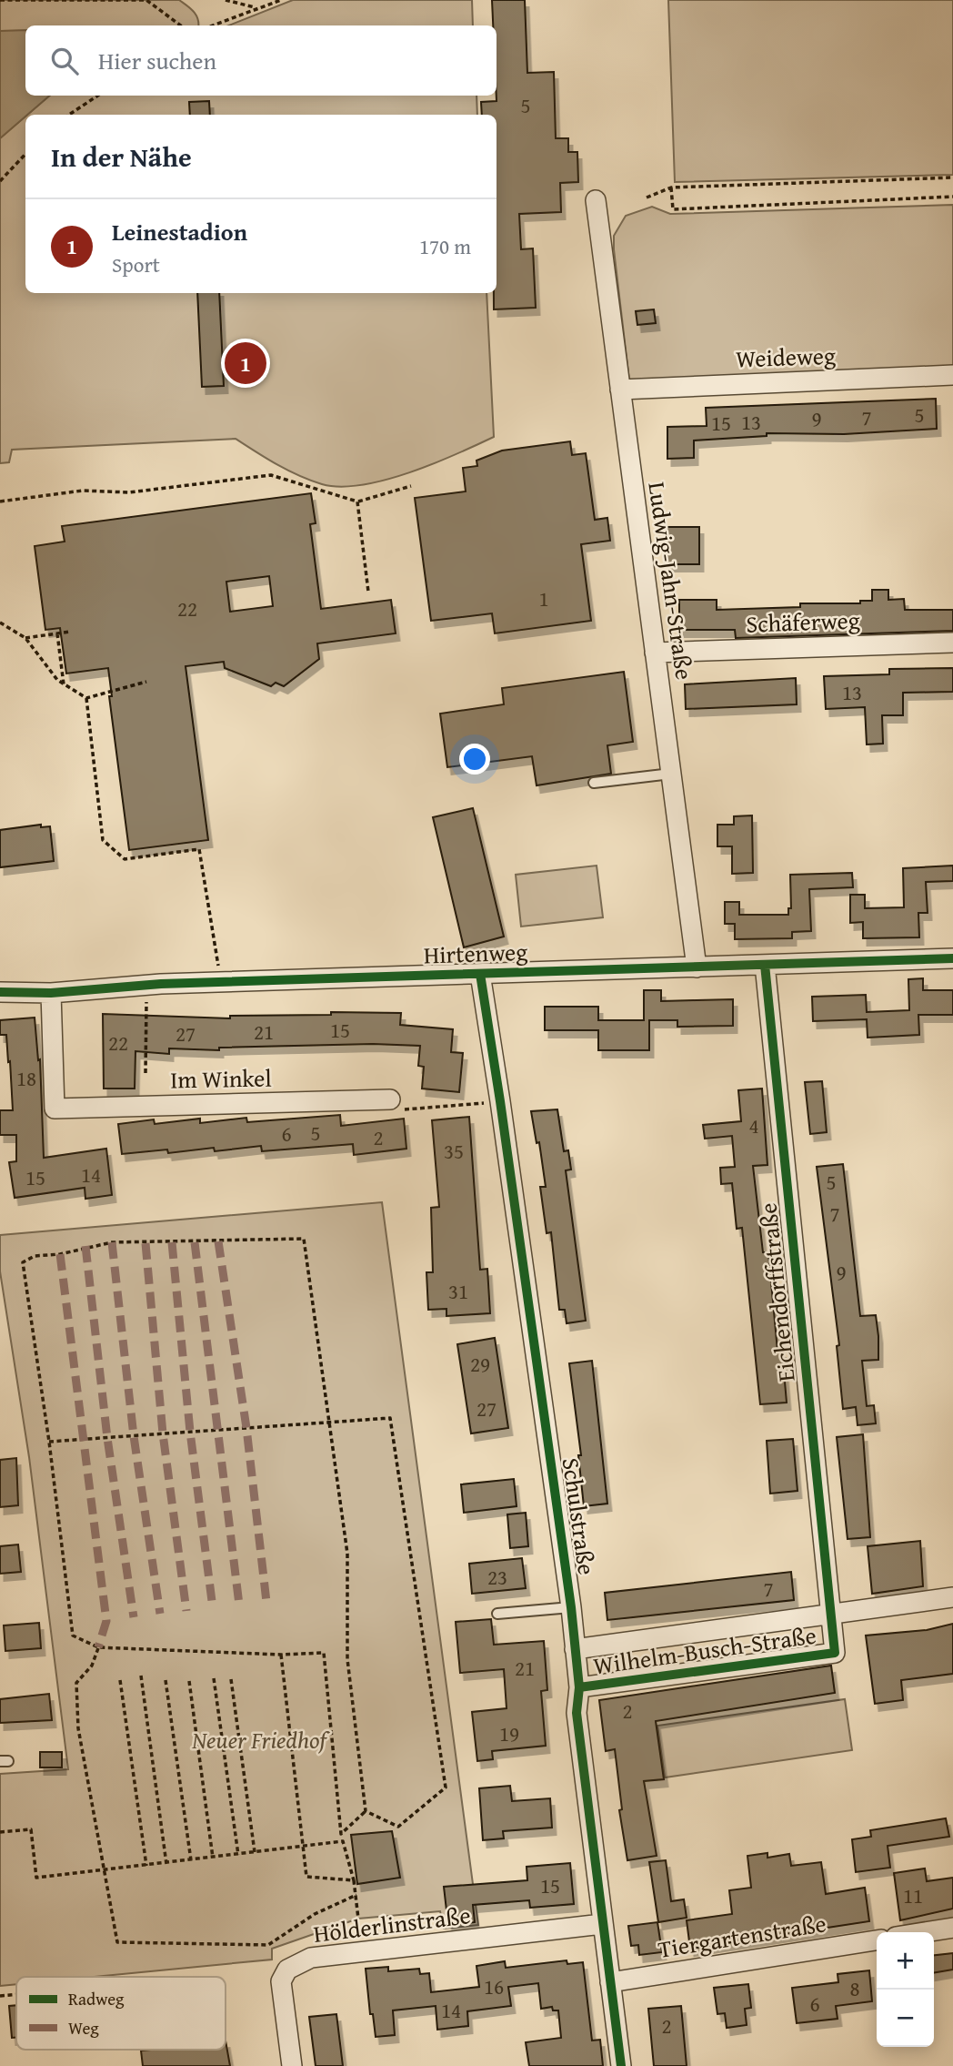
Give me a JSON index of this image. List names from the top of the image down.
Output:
{
  "streets": {
    "street": [
      "Weideweg",
      "Ludwig-Jahn-Straße",
      "Schäferweg",
      "Hirtenweg",
      "Im Winkel",
      "Eichendorffstraße",
      "Schulstraße",
      "Wilhelm-Busch-Straße",
      "Hölderlinstraße",
      "Tiergartenstraße"
    ]
  },
  "crossings": [
    ["Weideweg", "Ludwig-Jahn-Straße"],
    ["Ludwig-Jahn-Straße", "Schäferweg"],
    ["Ludwig-Jahn-Straße", "Hirtenweg"],
    ["Hirtenweg", "Im Winkel"],
    ["Hirtenweg", "Eichendorffstraße"],
    ["Hirtenweg", "Schulstraße"],
    ["Eichendorffstraße", "Wilhelm-Busch-Straße"],
    ["Schulstraße", "Wilhelm-Busch-Straße"],
    ["Schulstraße", "Hölderlinstraße"],
    ["Schulstraße", "Tiergartenstraße"]
  ],
  "parks": ["Neuer Friedhof"],
  "house_numbers": [
    "5",
    "5",
    "7",
    "9",
    "13",
    "15",
    "1",
    "22",
    "13",
    "15",
    "21",
    "27",
    "22",
    "18",
    "4",
    "5",
    "6",
    "2",
    "35",
    "14",
    "15",
    "5",
    "7",
    "9",
    "31",
    "29",
    "27",
    "23",
    "7",
    "21",
    "2",
    "19",
    "15",
    "11",
    "16",
    "8",
    "6",
    "14",
    "2"
  ],
  "legend": ["Radweg", "Weg"],
  "page": {
    "search": "Hier suchen",
    "heading": "In der Nähe",
    "list": [
      {
        "mark": "1",
        "name": "Leinestadion",
        "note": "Sport",
        "value": "170 m"
      }
    ],
    "pins": "1",
    "map_buttons": ["+", "−"]
  }
}
